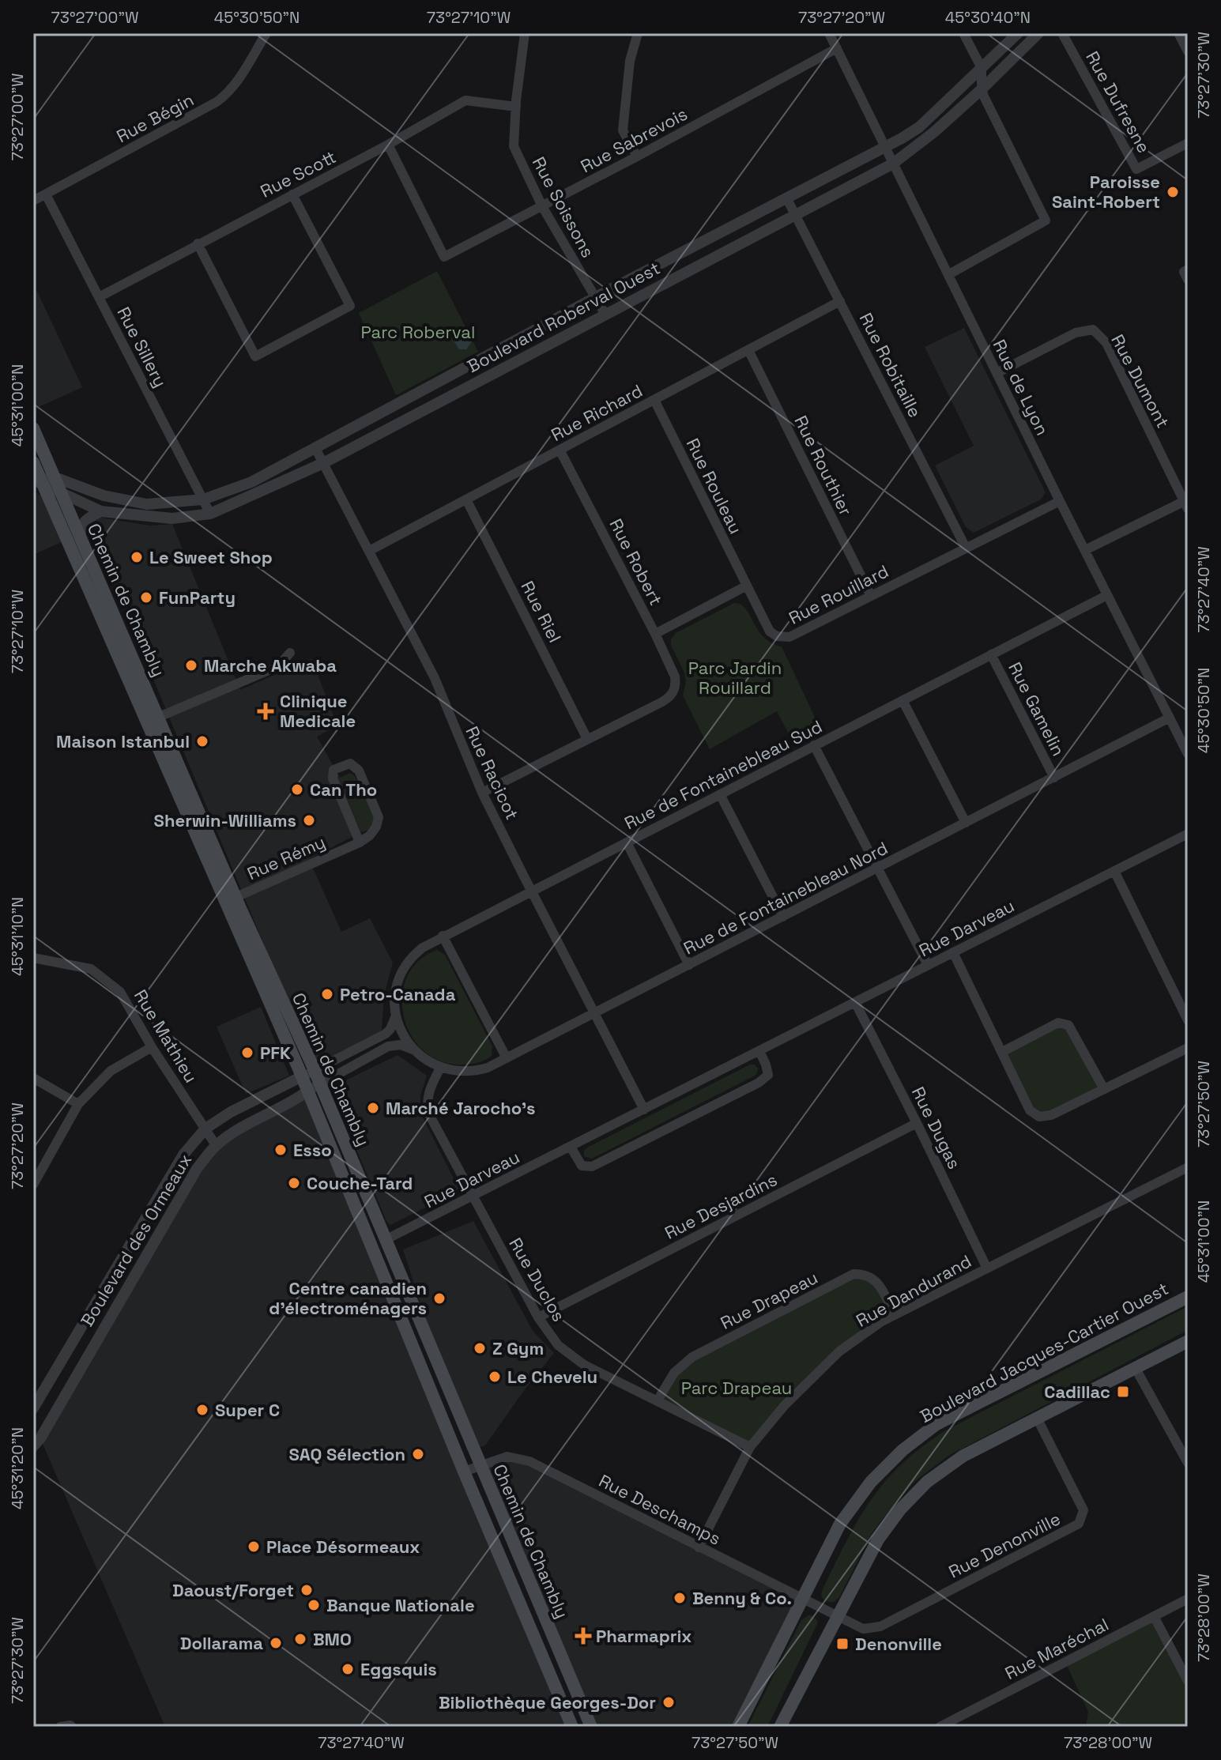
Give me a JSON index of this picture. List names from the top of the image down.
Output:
{
  "streets": {
    "main road": ["Chemin de Chambly", "Boulevard Jacques-Cartier Ouest"],
    "street": [
      "Rue Dufresne",
      "Rue Bégin",
      "Rue Sabrevois",
      "Rue Scott",
      "Rue Soissons",
      "Boulevard Roberval Ouest",
      "Rue Sillery",
      "Rue Robitaille",
      "Rue Dumont",
      "Rue de Lyon",
      "Rue Richard",
      "Rue Routhier",
      "Rue Rouleau",
      "Rue Robert",
      "Rue Rouillard",
      "Rue Riel",
      "Rue Gamelin",
      "Rue Racicot",
      "Rue de Fontainebleau Sud",
      "Rue Rémy",
      "Rue de Fontainebleau Nord",
      "Rue Darveau",
      "Rue Mathieu",
      "Rue Dugas",
      "Rue Desjardins",
      "Boulevard des Ormeaux",
      "Rue Duclos",
      "Rue Dandurand",
      "Rue Drapeau",
      "Rue Deschamps",
      "Rue Denonville",
      "Rue Maréchal"
    ]
  },
  "crossings": [
    ["Rue Bégin", "Rue Sillery"],
    ["Rue Sabrevois", "Rue Scott"],
    ["Rue Sabrevois", "Rue Soissons"],
    ["Rue Sabrevois", "Rue de Lyon"],
    ["Rue Scott", "Rue Soissons"],
    ["Rue Scott", "Rue Sillery"],
    ["Rue Soissons", "Boulevard Roberval Ouest"],
    ["Boulevard Roberval Ouest", "Rue Sillery"],
    ["Boulevard Roberval Ouest", "Rue Robitaille"],
    ["Boulevard Roberval Ouest", "Rue de Lyon"],
    ["Boulevard Roberval Ouest", "Chemin de Chambly"],
    ["Boulevard Roberval Ouest", "Rue Racicot"],
    ["Rue Robitaille", "Rue Richard"],
    ["Rue Robitaille", "Rue Rouillard"],
    ["Rue Dumont", "Rue de Lyon"],
    ["Rue de Lyon", "Rue Rouillard"],
    ["Rue de Lyon", "Rue de Fontainebleau Sud"],
    ["Rue de Lyon", "Rue de Fontainebleau Nord"],
    ["Rue Richard", "Rue Routhier"],
    ["Rue Richard", "Rue Rouleau"],
    ["Rue Richard", "Rue Robert"],
    ["Rue Richard", "Rue Riel"],
    ["Rue Richard", "Rue Racicot"],
    ["Rue Routhier", "Rue Rouillard"],
    ["Rue Rouleau", "Rue Rouillard"],
    ["Rue Robert", "Rue Riel"],
    ["Chemin de Chambly", "Rue Rémy"],
    ["Chemin de Chambly", "Rue Darveau"],
    ["Chemin de Chambly", "Boulevard des Ormeaux"],
    ["Chemin de Chambly", "Rue Deschamps"],
    ["Rue Gamelin", "Rue de Fontainebleau Sud"],
    ["Rue Gamelin", "Rue de Fontainebleau Nord"],
    ["Rue Racicot", "Rue de Fontainebleau Sud"],
    ["Rue Racicot", "Rue de Fontainebleau Nord"],
    ["Rue Racicot", "Rue Darveau"],
    ["Rue de Fontainebleau Nord", "Rue Duclos"],
    ["Rue Darveau", "Rue Dugas"],
    ["Rue Darveau", "Rue Duclos"],
    ["Rue Mathieu", "Boulevard des Ormeaux"],
    ["Rue Dugas", "Rue Desjardins"],
    ["Rue Dugas", "Rue Dandurand"],
    ["Rue Desjardins", "Rue Duclos"],
    ["Rue Duclos", "Rue Dandurand"],
    ["Rue Duclos", "Rue Drapeau"],
    ["Rue Dandurand", "Rue Drapeau"],
    ["Rue Dandurand", "Rue Deschamps"],
    ["Boulevard Jacques-Cartier Ouest", "Rue Deschamps"],
    ["Rue Deschamps", "Rue Denonville"]
  ],
  "parks": ["Parc Roberval", "Parc Jardin Rouillard", "Parc Drapeau"],
  "places": {
    "other": [
      "Paroisse Saint-Robert",
      "Le Sweet Shop",
      "FunParty",
      "Marche Akwaba",
      "Maison Istanbul",
      "Can Tho",
      "Sherwin-Williams",
      "Petro-Canada",
      "PFK",
      "Marché Jarocho's",
      "Esso",
      "Couche-Tard",
      "Centre canadien d'électroménagers",
      "Z Gym",
      "Le Chevelu",
      "Super C",
      "SAQ Sélection",
      "Place Désormeaux",
      "Daoust/Forget",
      "Benny & Co.",
      "Banque Nationale",
      "BMO",
      "Dollarama",
      "Eggsquis",
      "Bibliothèque Georges-Dor"
    ],
    "health": ["Clinique Medicale", "Pharmaprix"],
    "transit": ["Cadillac", "Denonville"]
  },
  "coordinates": [
    "73°27'00\"W",
    "45°30'50\"N",
    "73°27'10\"W",
    "73°27'20\"W",
    "45°30'40\"N",
    "73°27'30\"W",
    "45°31'00\"N",
    "73°27'40\"W",
    "45°31'10\"N",
    "73°27'50\"W",
    "45°31'20\"N",
    "73°28'00\"W"
  ]
}
